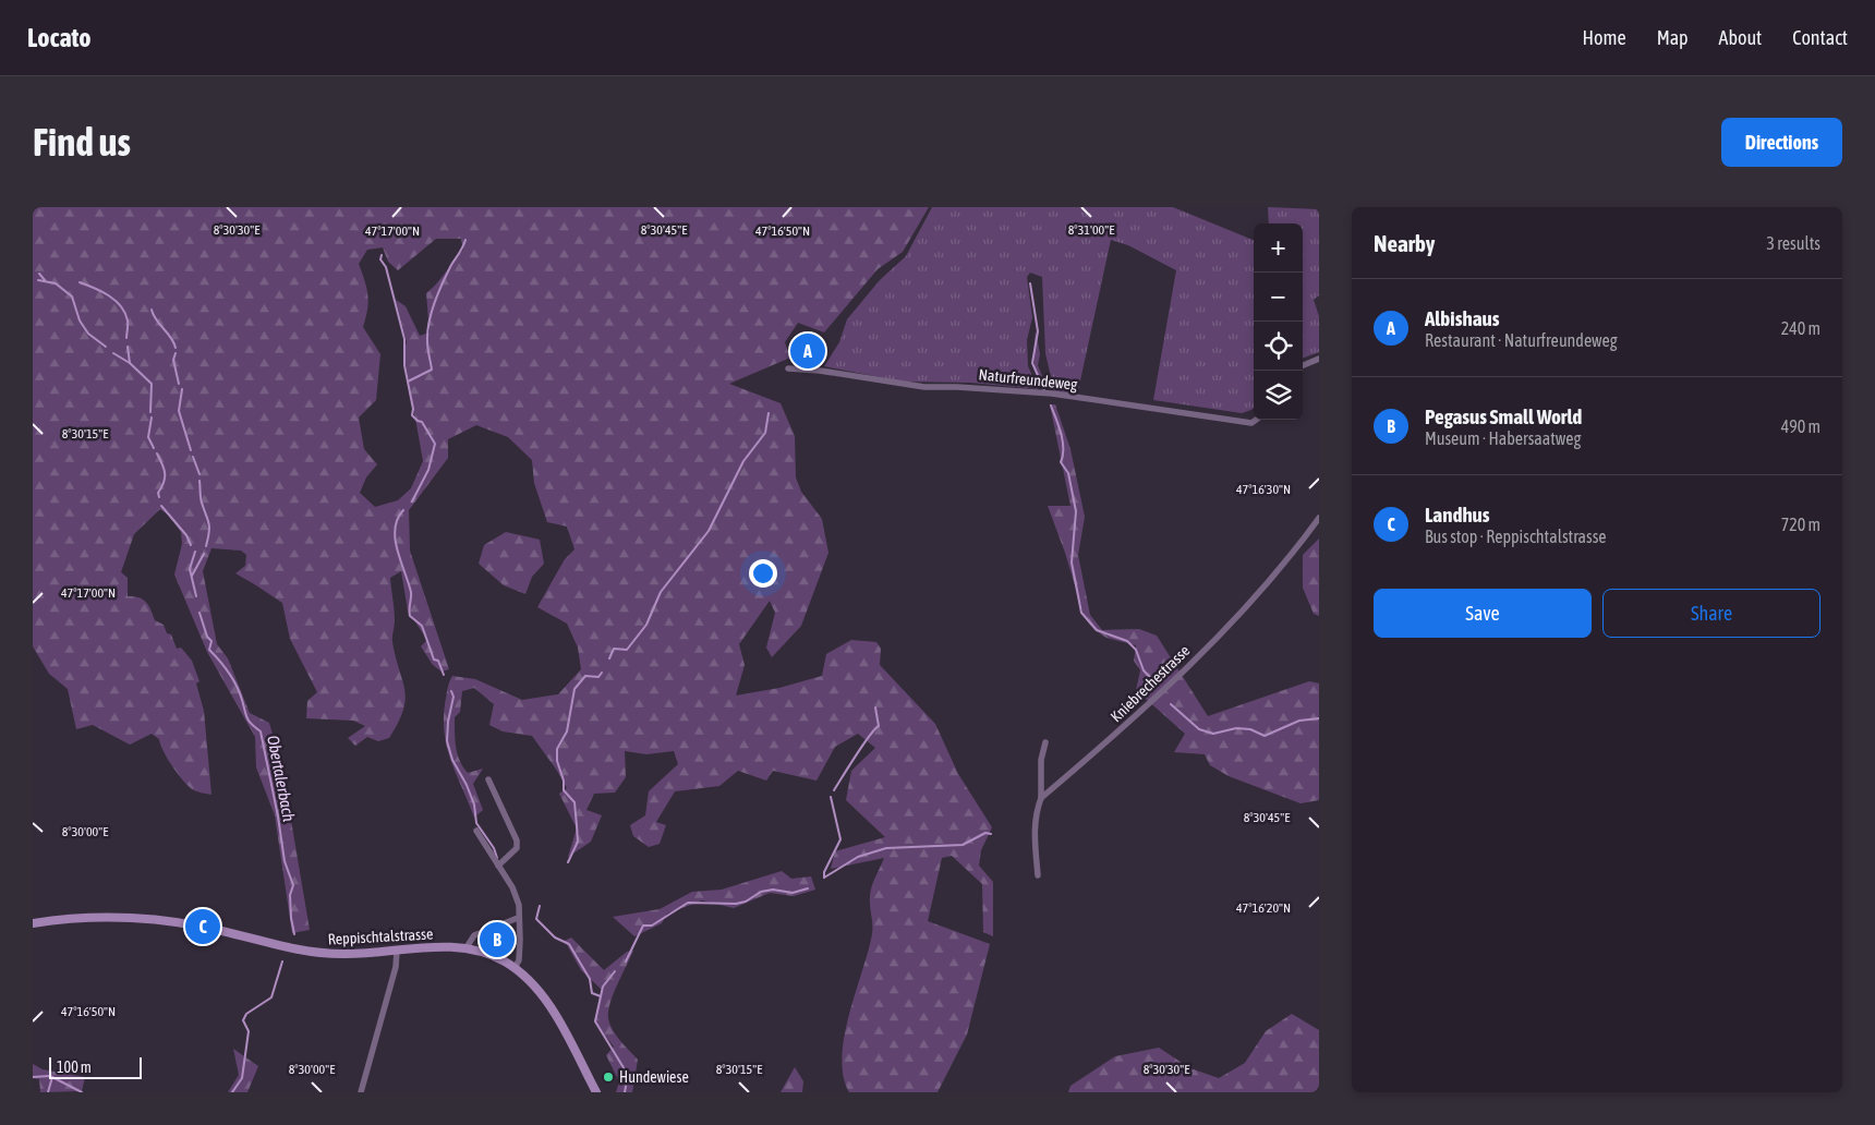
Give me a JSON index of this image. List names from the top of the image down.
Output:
{
  "streets": {
    "main road": ["Reppischtalstrasse"],
    "street": ["Naturfreundeweg", "Kniebrechestrasse"]
  },
  "water": ["Obertalerbach"],
  "places": ["Hundewiese"],
  "scale_bar": "100 m",
  "page": {
    "header": "Locato",
    "nav": [
      "Home",
      "Map",
      "About",
      "Contact"
    ],
    "buttons": [
      "Directions",
      ["Save", "Share"]
    ],
    "title": "Find us",
    "heading": ["Nearby", "3 results"],
    "map_buttons": ["+", "−"],
    "list": [
      {
        "mark": "A",
        "name": "Albishaus",
        "note": "Restaurant · Naturfreundeweg",
        "value": "240 m"
      },
      {
        "mark": "B",
        "name": "Pegasus Small World",
        "note": "Museum · Habersaatweg",
        "value": "490 m"
      },
      {
        "mark": "C",
        "name": "Landhus",
        "note": "Bus stop · Reppischtalstrasse",
        "value": "720 m"
      }
    ],
    "pins": ["A", "C", "B"],
    "scale": "100 m"
  },
  "coordinates": [
    "8°30'30\"E",
    "8°30'45\"E",
    "8°31'00\"E",
    "47°17'00\"N",
    "47°16'50\"N",
    "8°30'15\"E",
    "47°16'30\"N",
    "8°30'00\"E",
    "47°16'20\"N"
  ]
}
